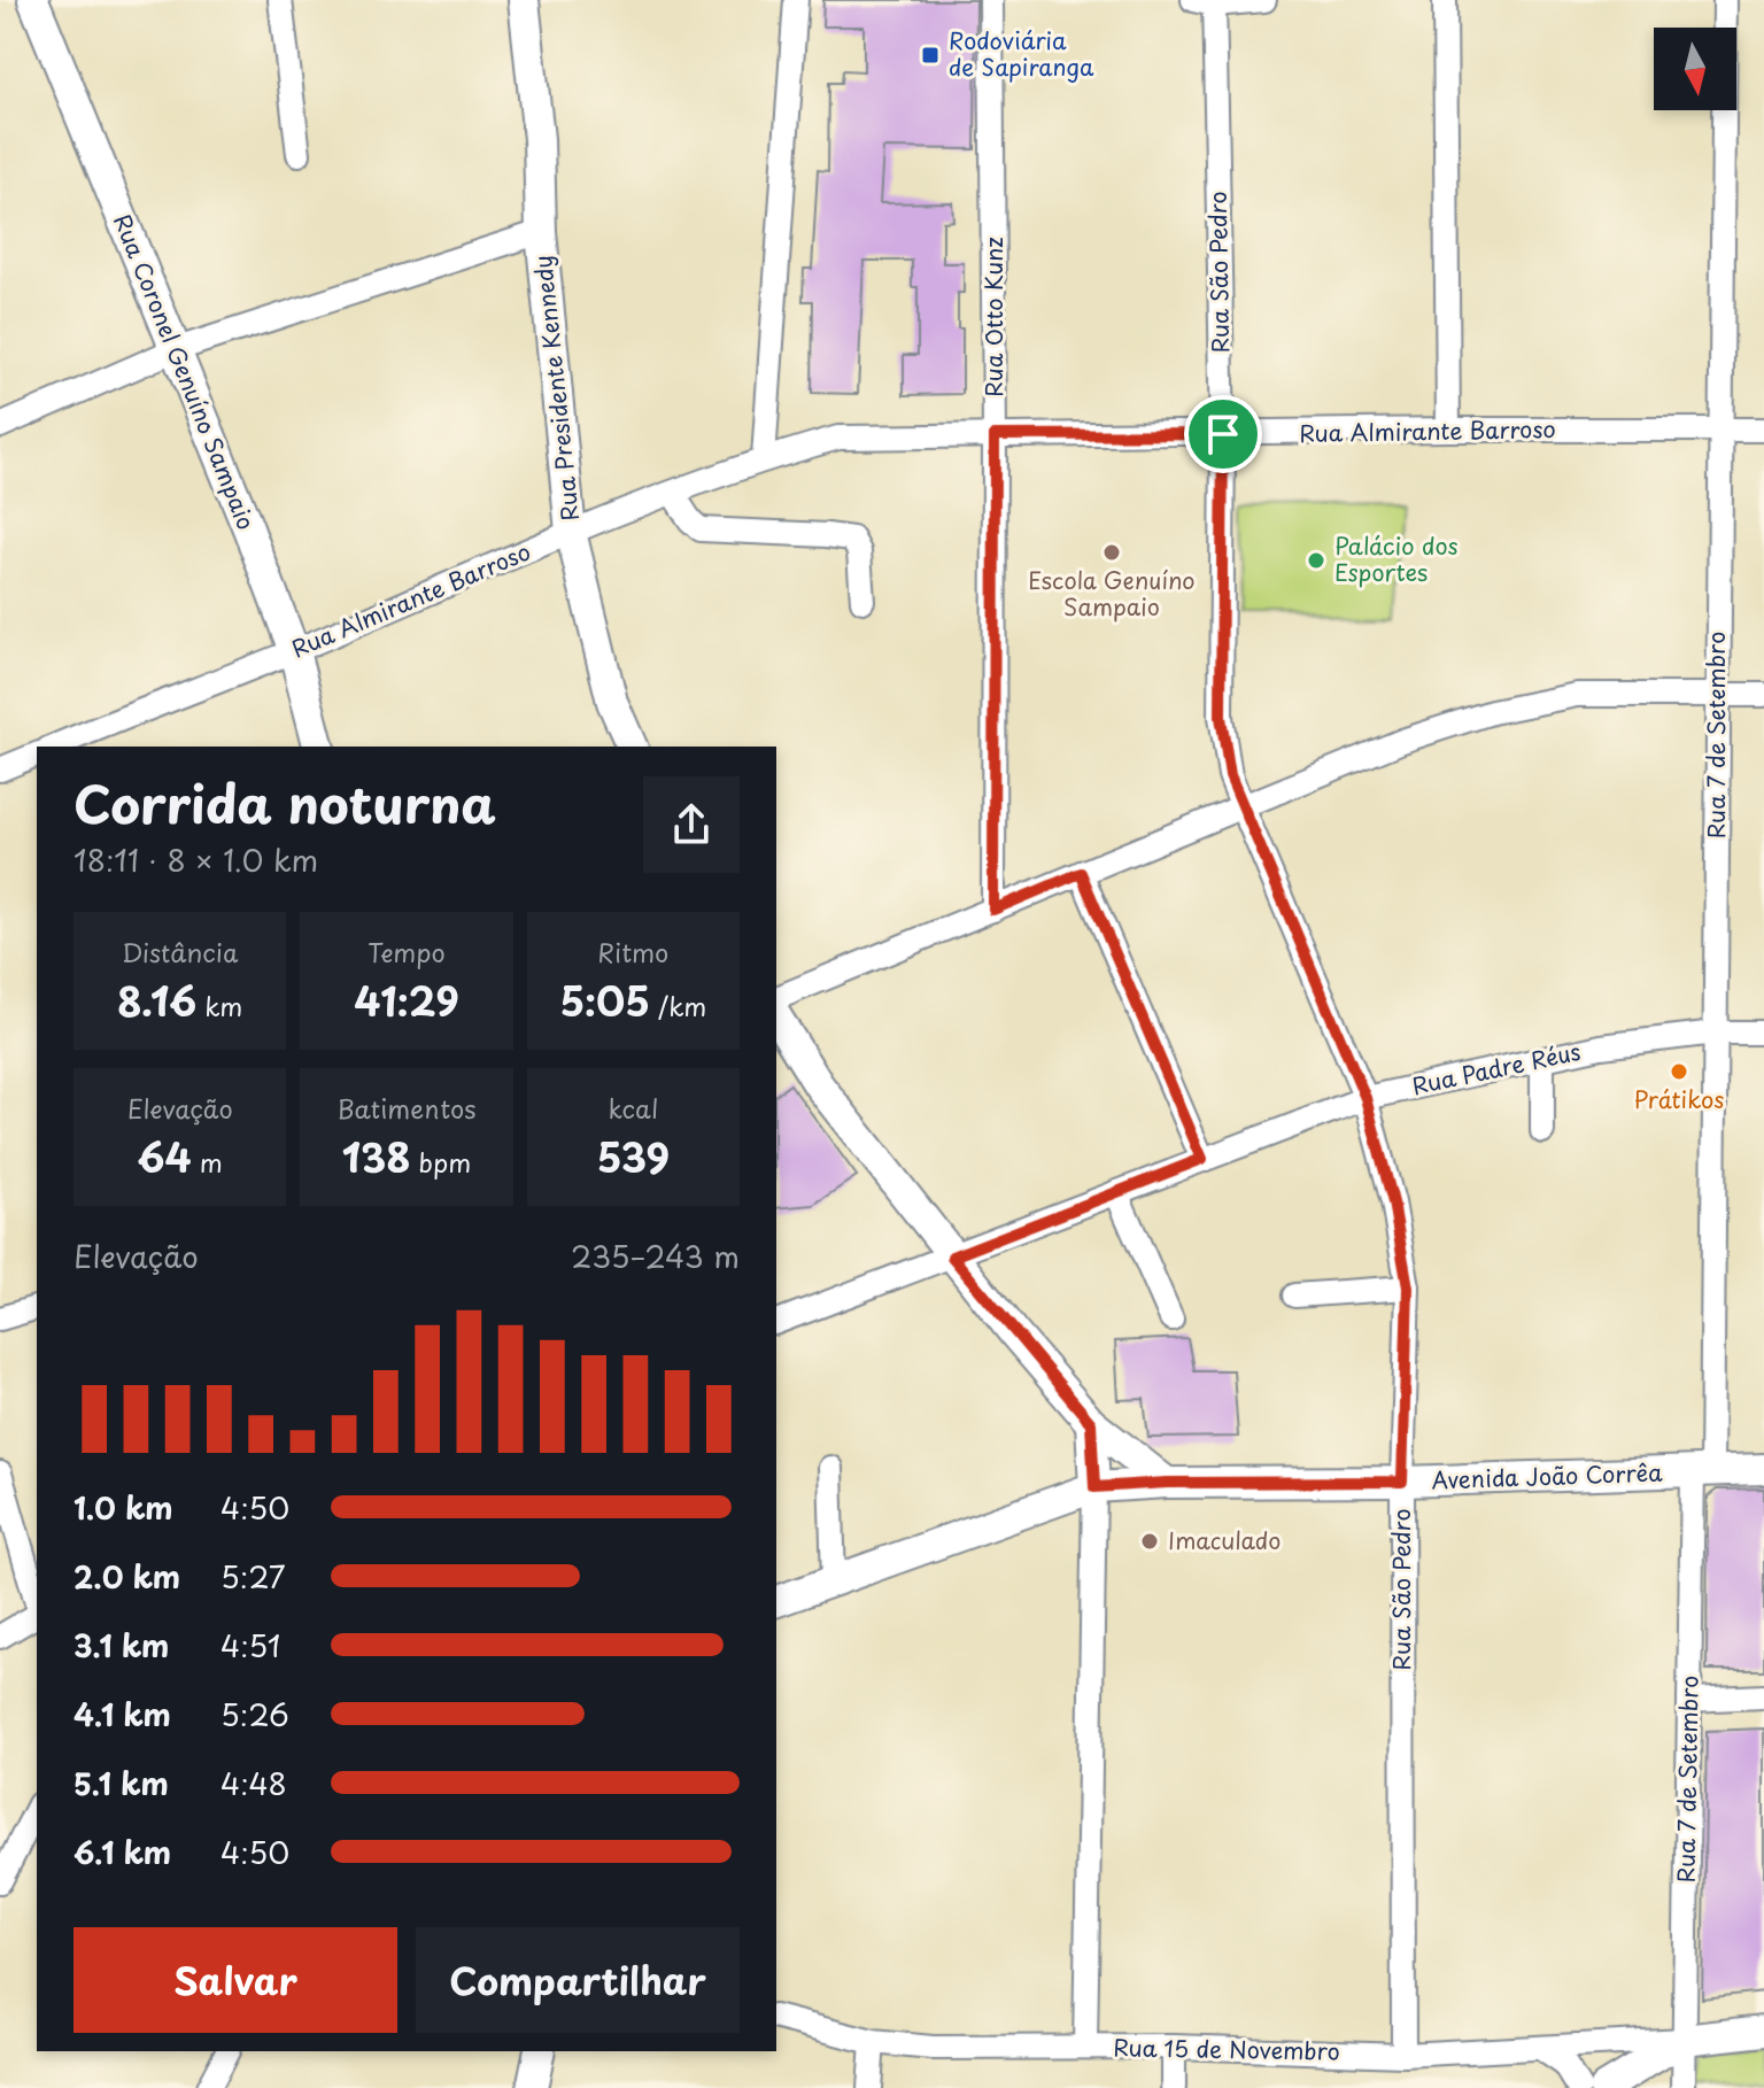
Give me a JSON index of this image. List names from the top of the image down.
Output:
{
  "streets": {
    "main road": ["Rua Coronel Genuíno Sampaio", "Rua Presidente Kennedy", "Avenida João Corrêa"],
    "street": [
      "Rua São Pedro",
      "Rua Otto Kunz",
      "Rua Almirante Barroso",
      "Rua 7 de Setembro",
      "Rua Padre Réus",
      "Rua 15 de Novembro"
    ]
  },
  "crossings": [
    ["Rua São Pedro", "Rua Almirante Barroso"],
    ["Rua São Pedro", "Rua Padre Réus"],
    ["Rua São Pedro", "Avenida João Corrêa"],
    ["Rua São Pedro", "Rua 15 de Novembro"],
    ["Rua Otto Kunz", "Rua Almirante Barroso"],
    ["Rua Coronel Genuíno Sampaio", "Rua Almirante Barroso"],
    ["Rua Presidente Kennedy", "Rua Almirante Barroso"],
    ["Rua Almirante Barroso", "Rua 7 de Setembro"],
    ["Rua 7 de Setembro", "Rua Padre Réus"],
    ["Rua 7 de Setembro", "Avenida João Corrêa"],
    ["Rua 7 de Setembro", "Rua 15 de Novembro"]
  ],
  "places": {
    "transit": ["Rodoviária de Sapiranga"],
    "other": [
      "Escola Genuíno Sampaio",
      "Palácio dos Esportes",
      "Prátikos",
      "Imaculado"
    ]
  },
  "north": "bottom",
  "page": {
    "heading": ["Corrida noturna", "18:11 · 8 × 1.0 km"],
    "stats": [
      ["Distância", "8.16 km"],
      ["Tempo", "41:29"],
      ["Ritmo", "5:05 /km"],
      ["Elevação", "64 m"],
      ["Batimentos", "138 bpm"],
      ["kcal", "539"]
    ],
    "chart": ["Elevação", "235–243 m"],
    "list": [
      {
        "name": "1.0 km",
        "note": "4:50"
      },
      {
        "name": "2.0 km",
        "note": "5:27"
      },
      {
        "name": "3.1 km",
        "note": "4:51"
      },
      {
        "name": "4.1 km",
        "note": "5:26"
      },
      {
        "name": "5.1 km",
        "note": "4:48"
      },
      {
        "name": "6.1 km",
        "note": "4:50"
      }
    ],
    "buttons": ["Salvar", "Compartilhar"]
  }
}
